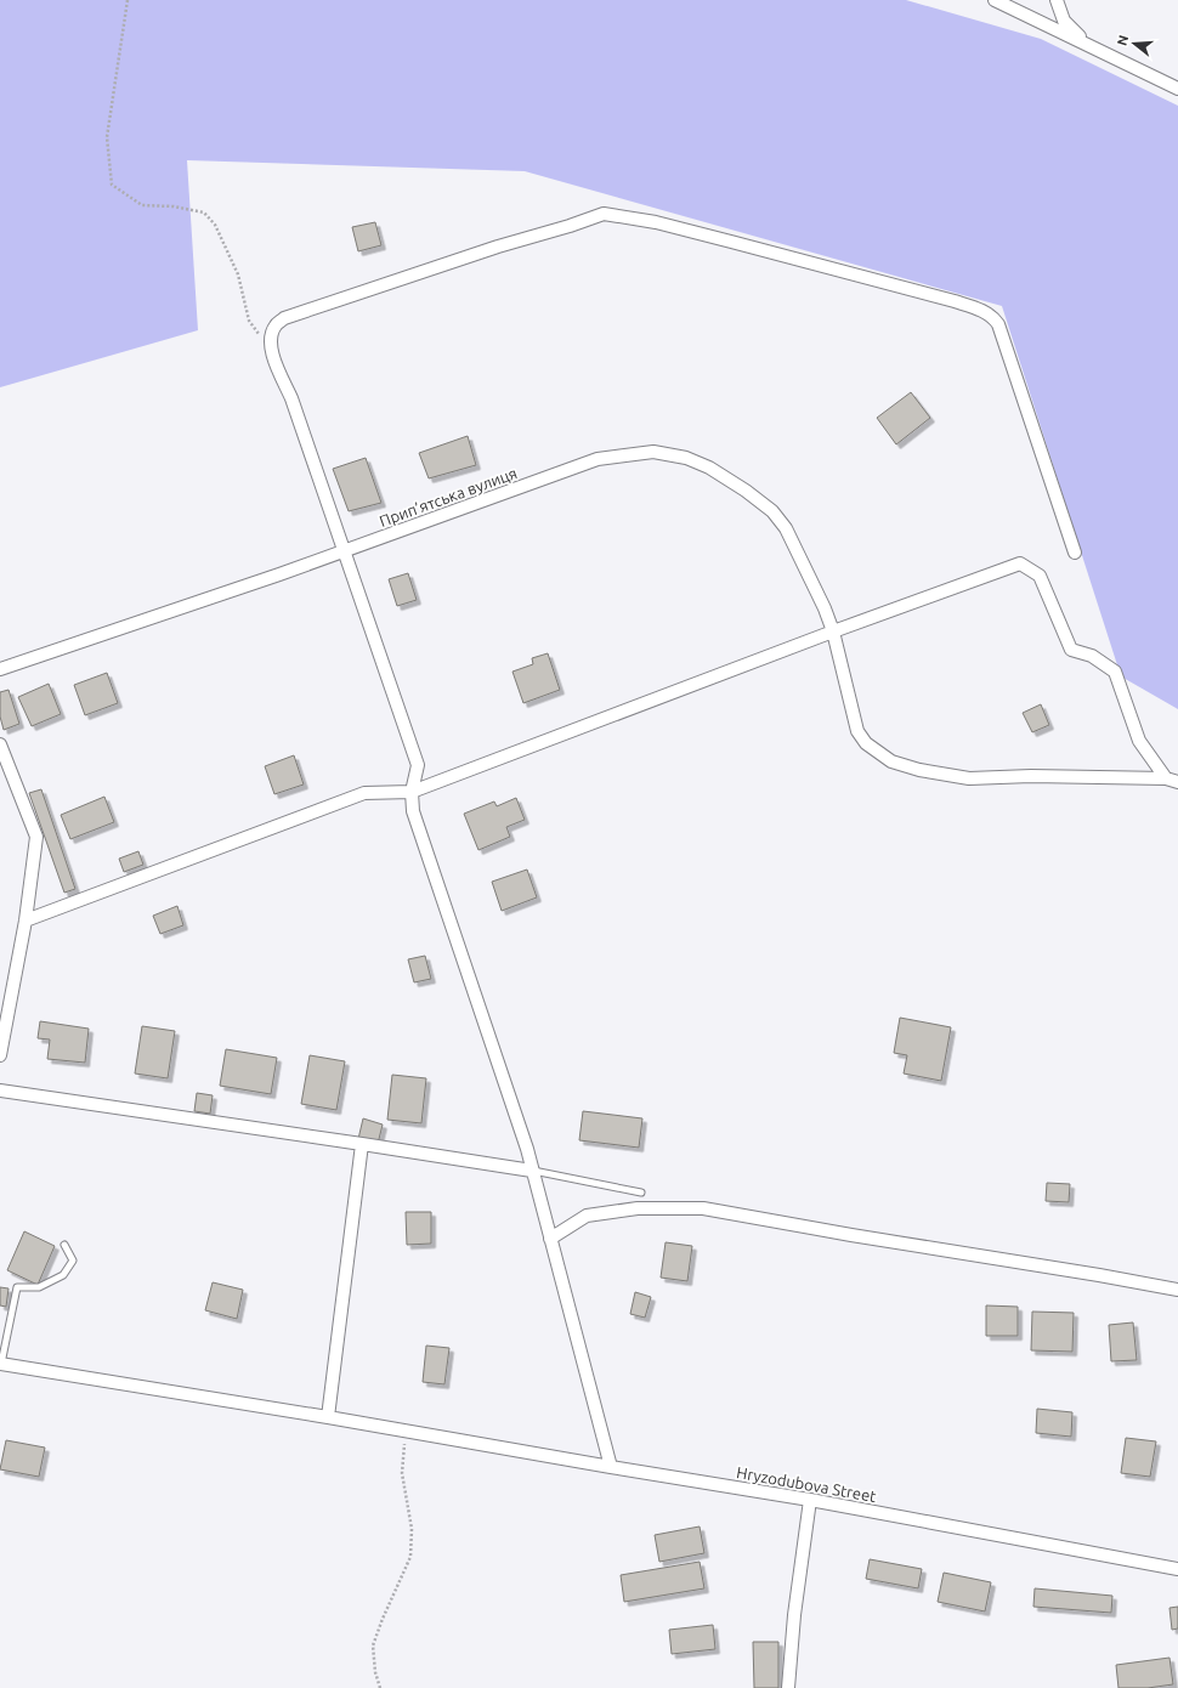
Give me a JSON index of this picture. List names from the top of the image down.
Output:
{
  "streets": {
    "street": ["Прип’ятська вулиця", "Hryzodubova Street"]
  },
  "north": "left"
}
